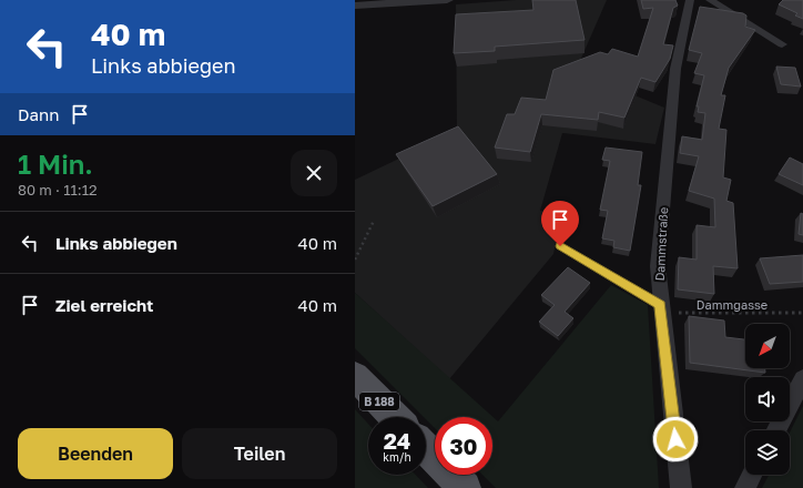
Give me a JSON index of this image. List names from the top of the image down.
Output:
{
  "streets": {
    "main road": ["B 188"],
    "street": ["Dammstraße"],
    "path": ["Dammgasse"]
  },
  "crossings": [
    ["Dammstraße", "Dammgasse"]
  ],
  "north": "bottom left",
  "page": {
    "turn": ["40 m", "Links abbiegen"],
    "then": "Dann",
    "heading": ["1 Min.", "80 m · 11:12"],
    "list": [
      {
        "name": "Links abbiegen",
        "value": "40 m"
      },
      {
        "name": "Ziel erreicht",
        "value": "40 m"
      }
    ],
    "speed": "24 km/h",
    "limit": "30",
    "buttons": ["Beenden", "Teilen"]
  }
}
